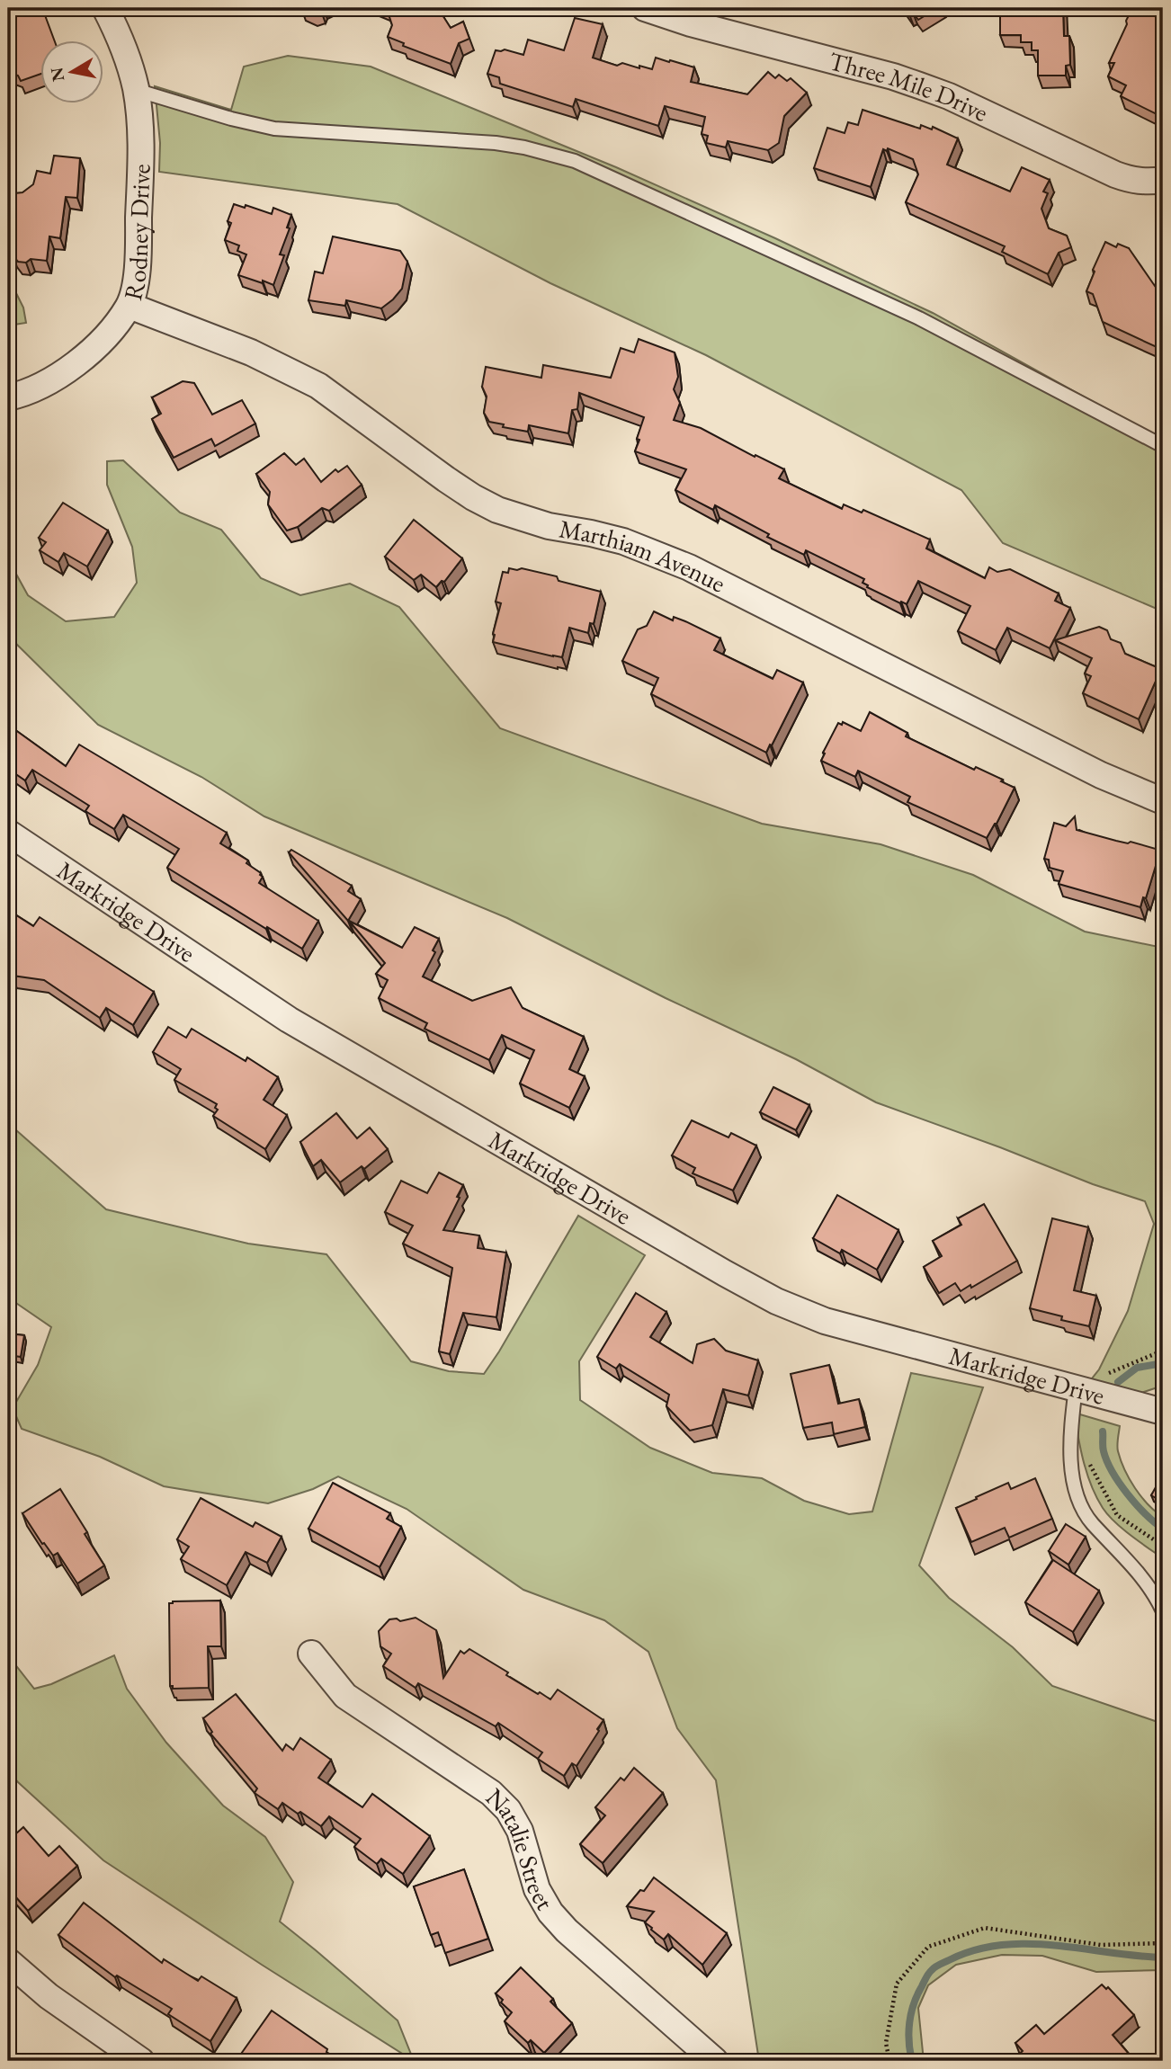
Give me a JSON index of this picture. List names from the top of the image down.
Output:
{
  "streets": {
    "street": [
      "Three Mile Drive",
      "Rodney Drive",
      "Marthiam Avenue",
      "Markridge Drive",
      "Natalie Street"
    ]
  },
  "crossings": [
    ["Rodney Drive", "Marthiam Avenue"]
  ],
  "north": "left"
}
